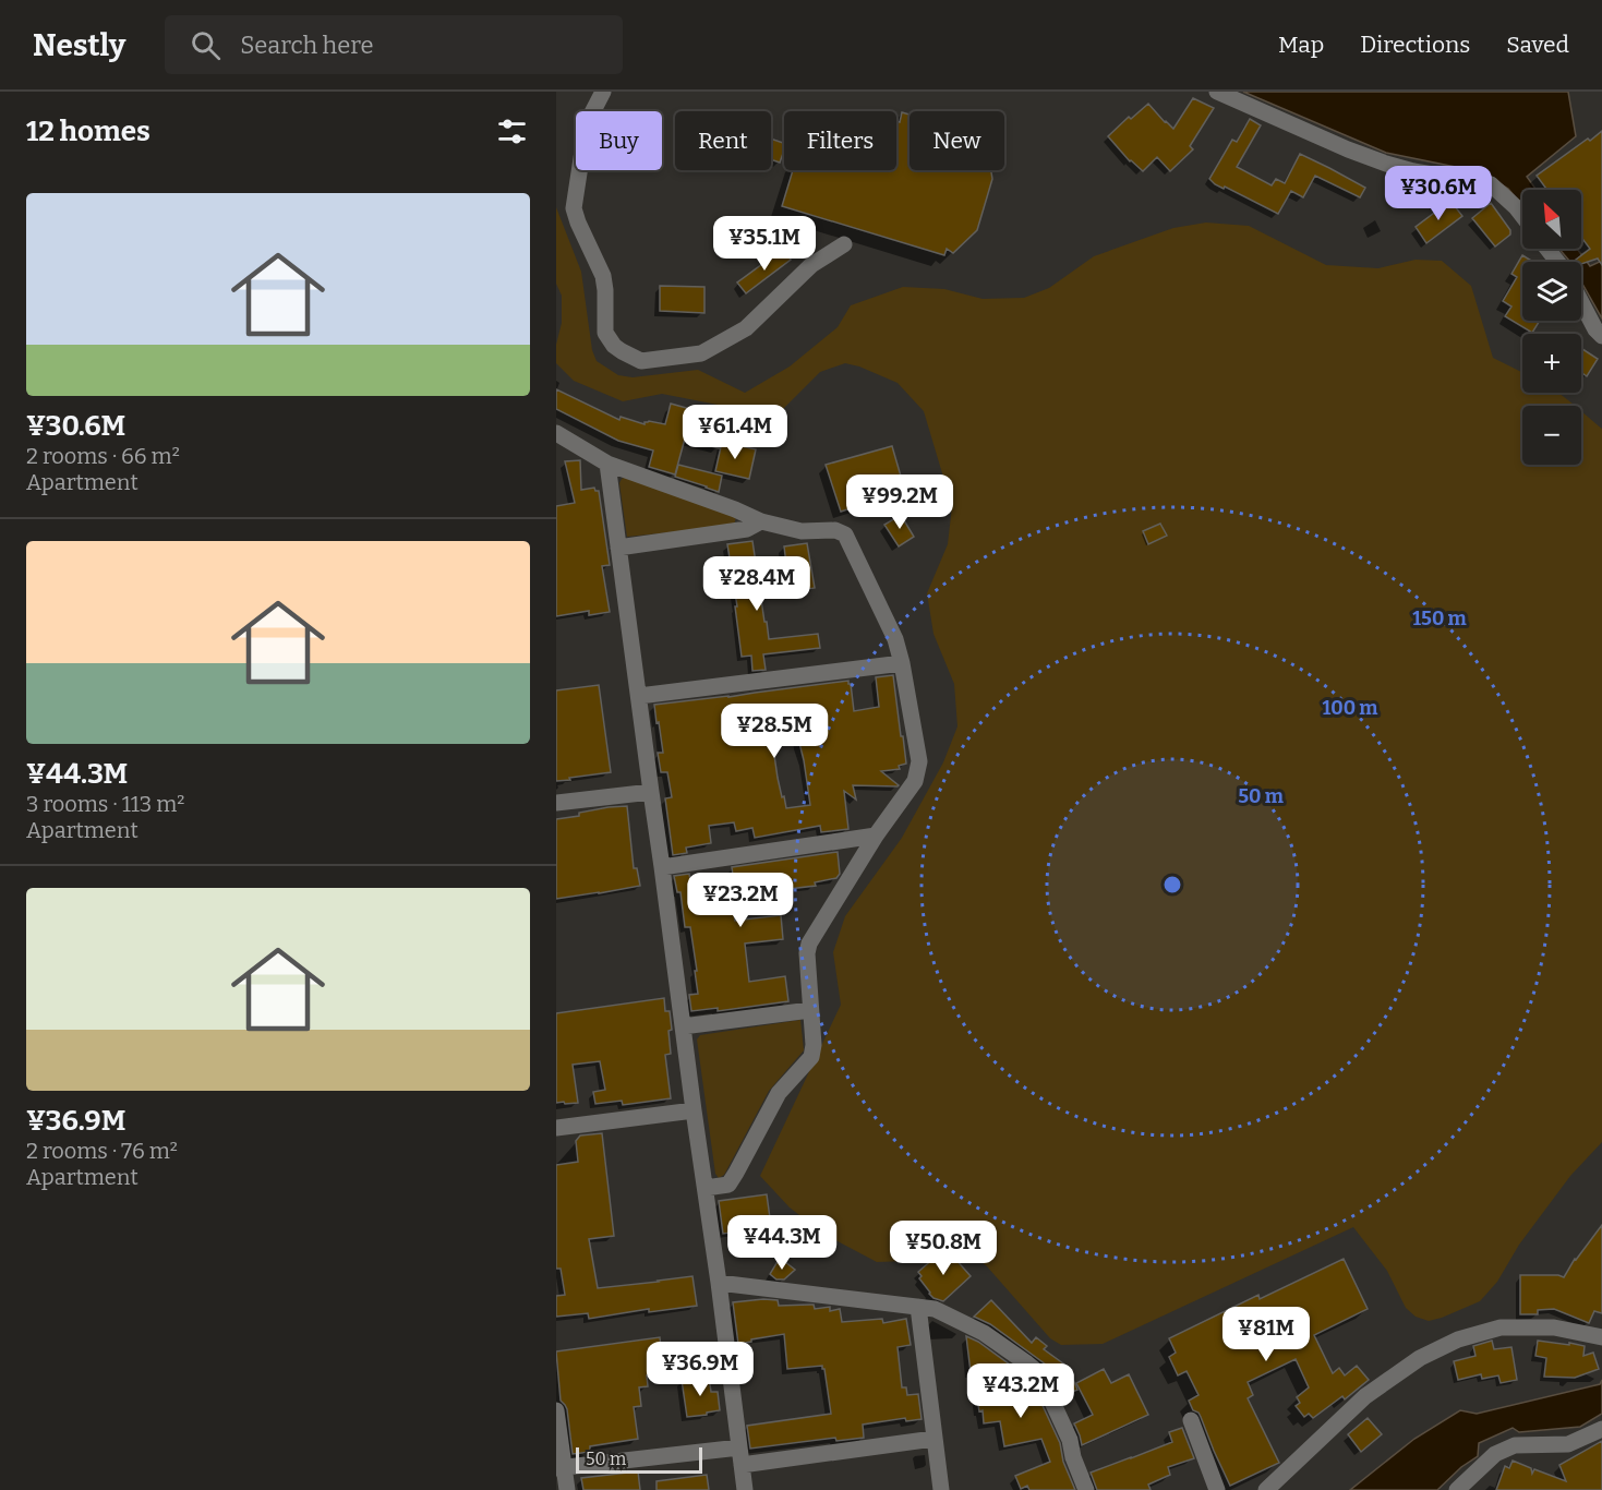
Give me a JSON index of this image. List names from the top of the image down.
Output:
{
  "scale_bar": "50 m",
  "north": "top left",
  "page": {
    "header": "Nestly",
    "search": "Search here",
    "nav": ["Map", "Directions", "Saved"],
    "heading": "12 homes",
    "chip": [
      "Buy",
      "Rent",
      "Filters",
      "New"
    ],
    "price": [
      "¥30.6M",
      "¥35.1M",
      "¥61.4M",
      "¥99.2M",
      "¥28.4M",
      "¥28.5M",
      "¥23.2M",
      "¥44.3M",
      "¥50.8M",
      "¥81M",
      "¥36.9M",
      "¥43.2M"
    ],
    "list": [
      {
        "name": "¥30.6M",
        "note": "2 rooms · 66 m² · Apartment"
      },
      {
        "name": "¥44.3M",
        "note": "3 rooms · 113 m² · Apartment"
      },
      {
        "name": "¥36.9M",
        "note": "2 rooms · 76 m² · Apartment"
      }
    ],
    "map_buttons": ["+", "−"],
    "scale": "50 m"
  },
  "rings": ["150 m", "100 m", "50 m"]
}
